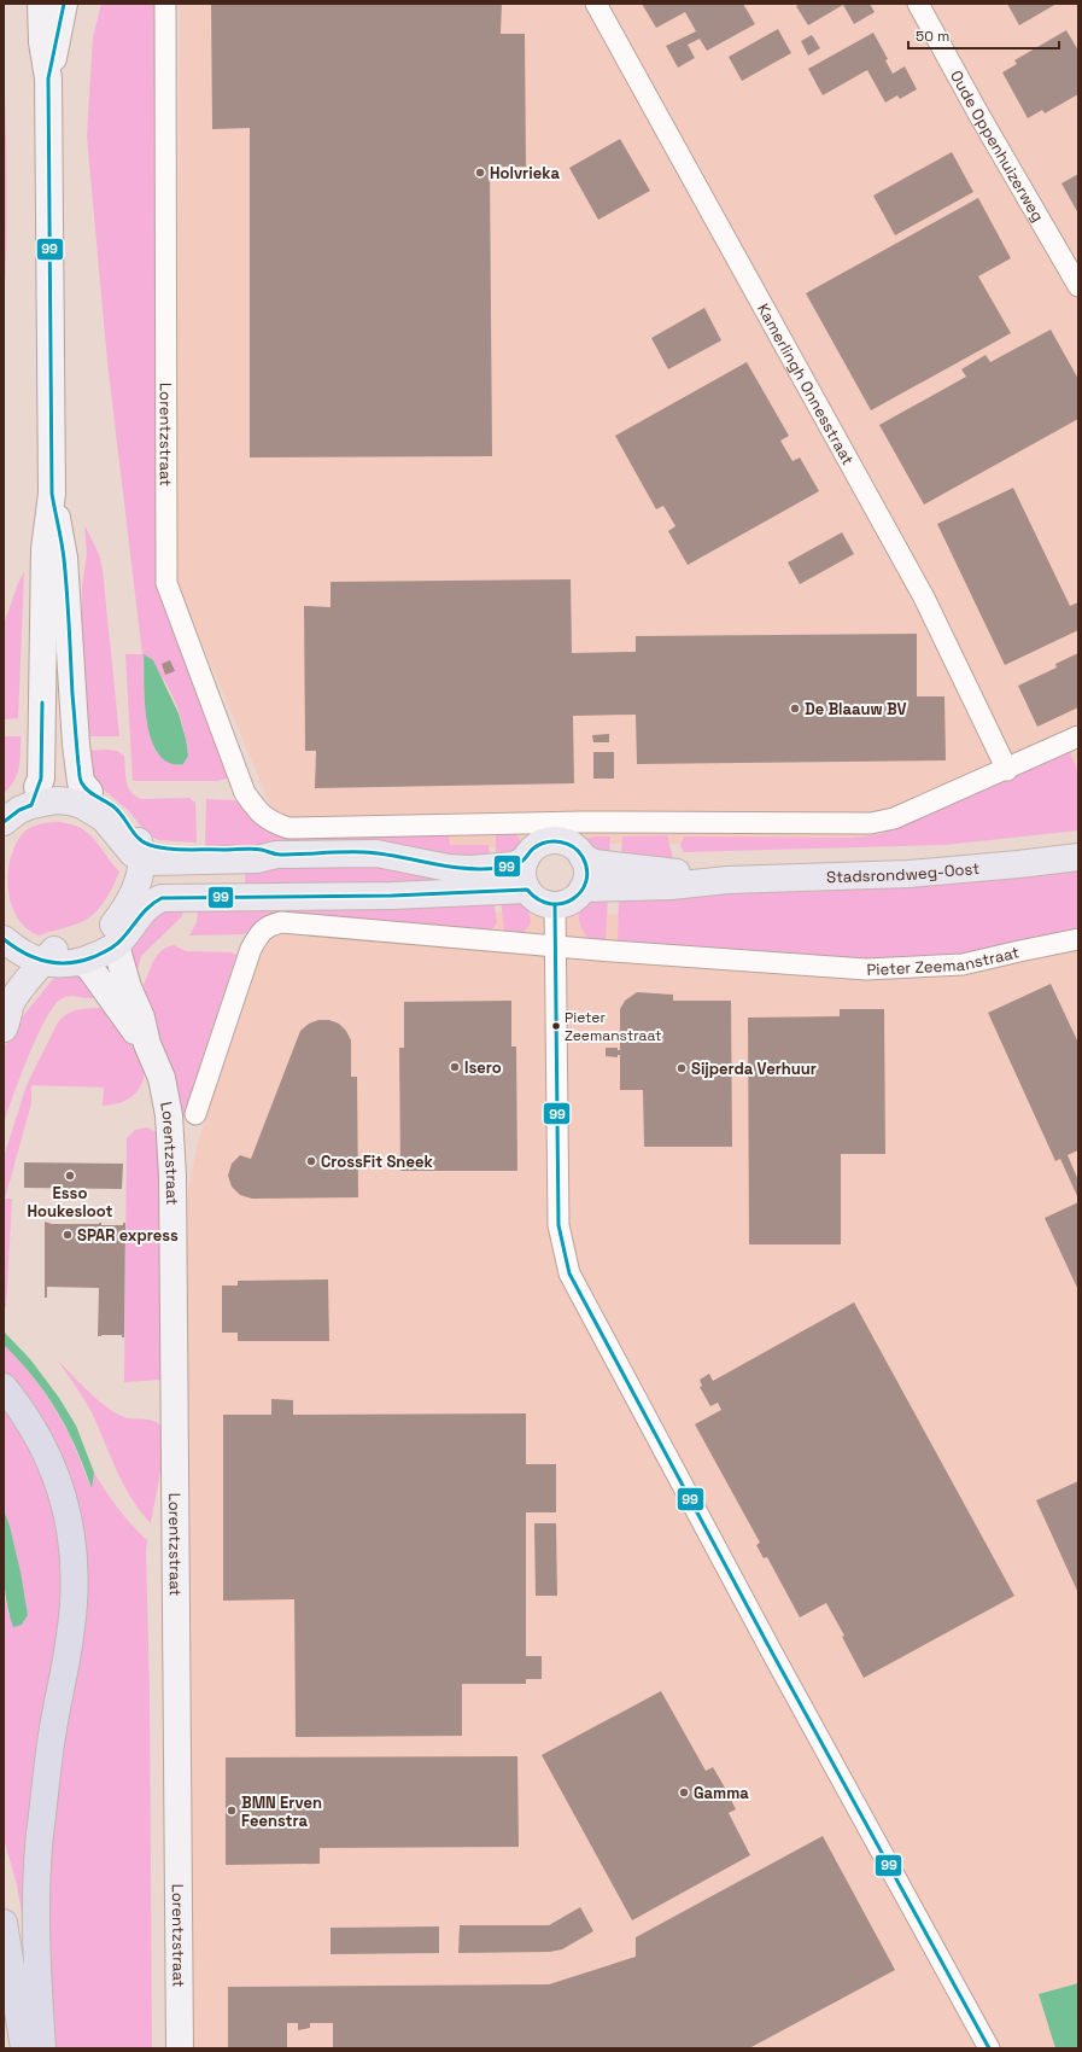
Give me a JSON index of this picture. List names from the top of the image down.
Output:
{
  "streets": {
    "main road": ["Stadsrondweg-Oost"],
    "street": [
      "Oude Oppenhuizerweg",
      "Kamerlingh Onnesstraat",
      "Lorentzstraat",
      "Pieter Zeemanstraat"
    ]
  },
  "crossings": [
    ["Kamerlingh Onnesstraat", "Lorentzstraat"],
    ["Lorentzstraat", "Pieter Zeemanstraat"]
  ],
  "places": [
    "Holvrieka",
    "De Blaauw BV",
    "Pieter Zeemanstraat",
    "Isero",
    "Sijperda Verhuur",
    "CrossFit Sneek",
    "Esso Houkesloot",
    "SPAR express",
    "Gamma",
    "BMN Erven Feenstra"
  ],
  "lines": ["transit line 99"],
  "scale_bar": "50 m"
}
